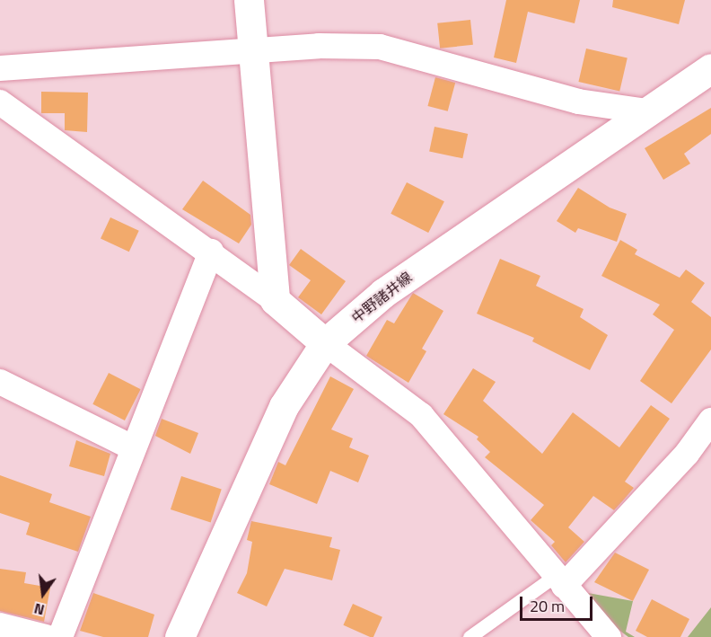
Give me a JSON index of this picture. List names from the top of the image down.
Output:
{
  "streets": {
    "main road": ["中野諸井線"]
  },
  "scale_bar": "20 m",
  "north": "bottom"
}
